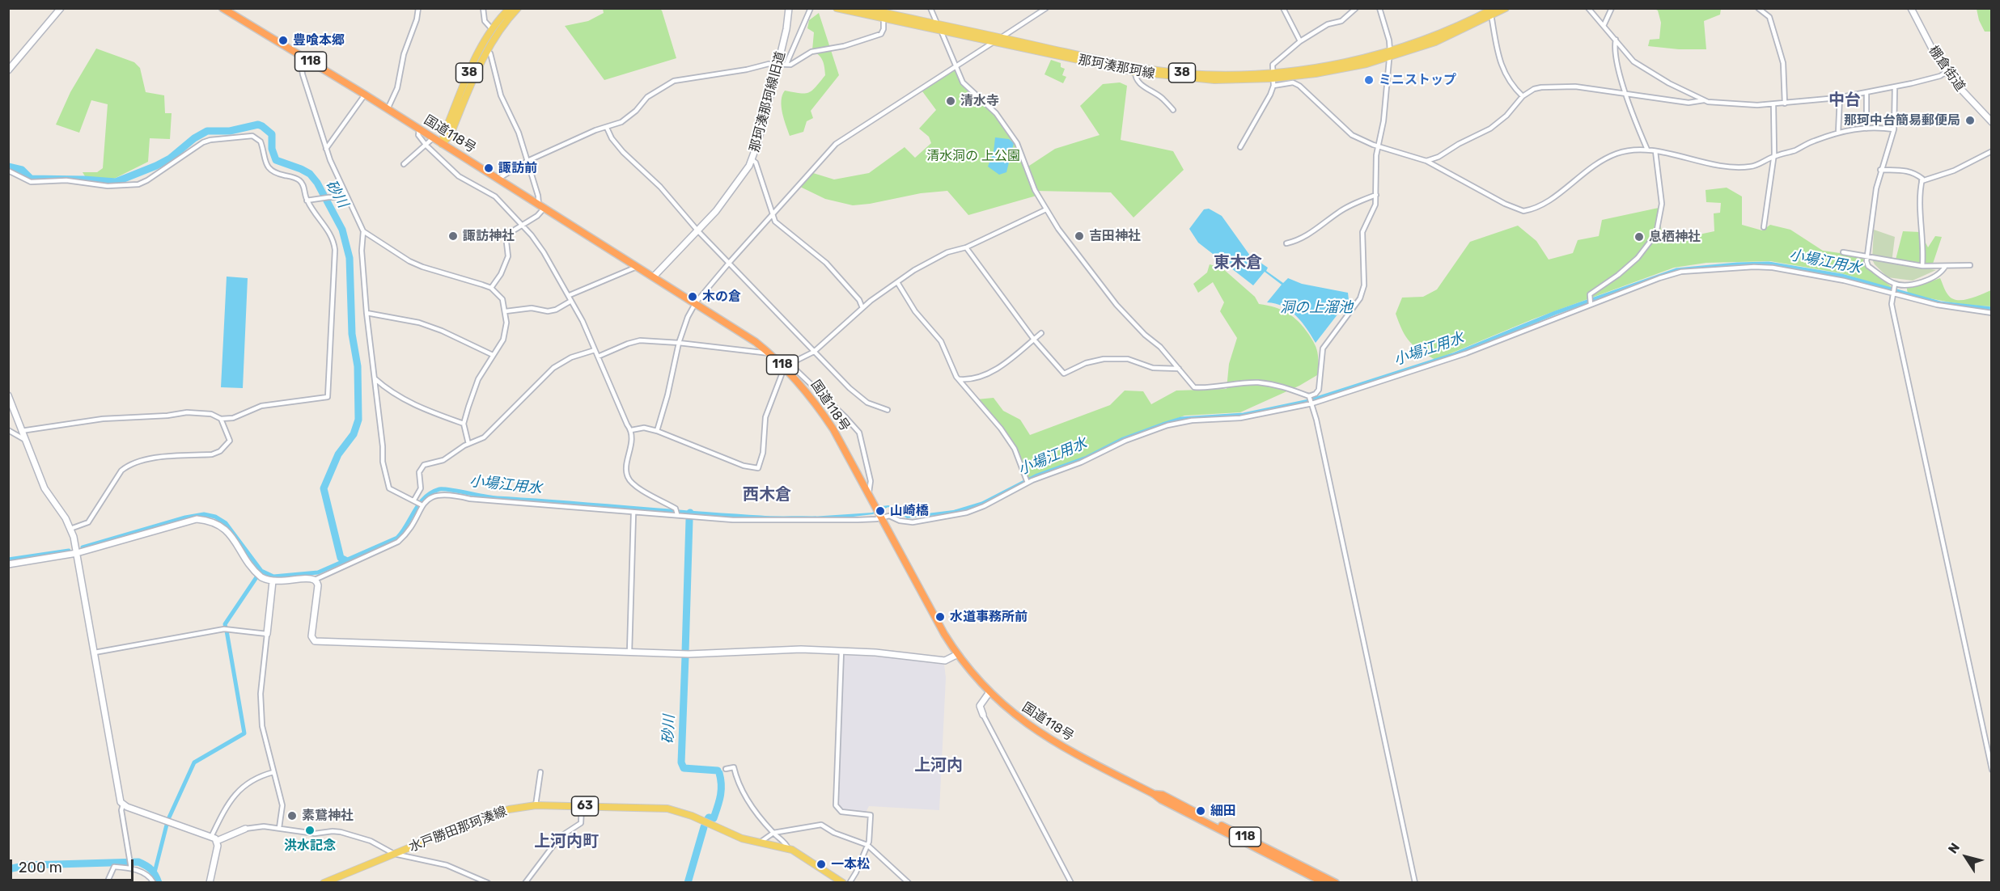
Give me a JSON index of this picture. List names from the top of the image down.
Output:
{
  "streets": {
    "highway": ["118", "国道118号"],
    "main road": [
      "那珂湊那珂線",
      "38",
      "63",
      "水戸勝田那珂湊線"
    ],
    "street": ["棚倉街道", "那珂湊那珂線旧道"]
  },
  "crossings": [
    ["38", "国道118号"],
    ["那珂湊那珂線旧道", "国道118号"]
  ],
  "districts": [
    "中台",
    "東木倉",
    "西木倉",
    "上河内",
    "上河内町"
  ],
  "water": ["砂川", "小場江用水", "洞の上溜池"],
  "parks": ["清水洞の 上公園"],
  "places": [
    "豊喰本郷",
    "ミニストップ",
    "清水寺",
    "那珂中台簡易郵便局",
    "諏訪前",
    "諏訪神社",
    "吉田神社",
    "息栖神社",
    "木の倉",
    "山崎橋",
    "水道事務所前",
    "細田",
    "素鵞神社",
    "洪水記念",
    "一本松"
  ],
  "scale_bar": "200 m",
  "north": "top left"
}
